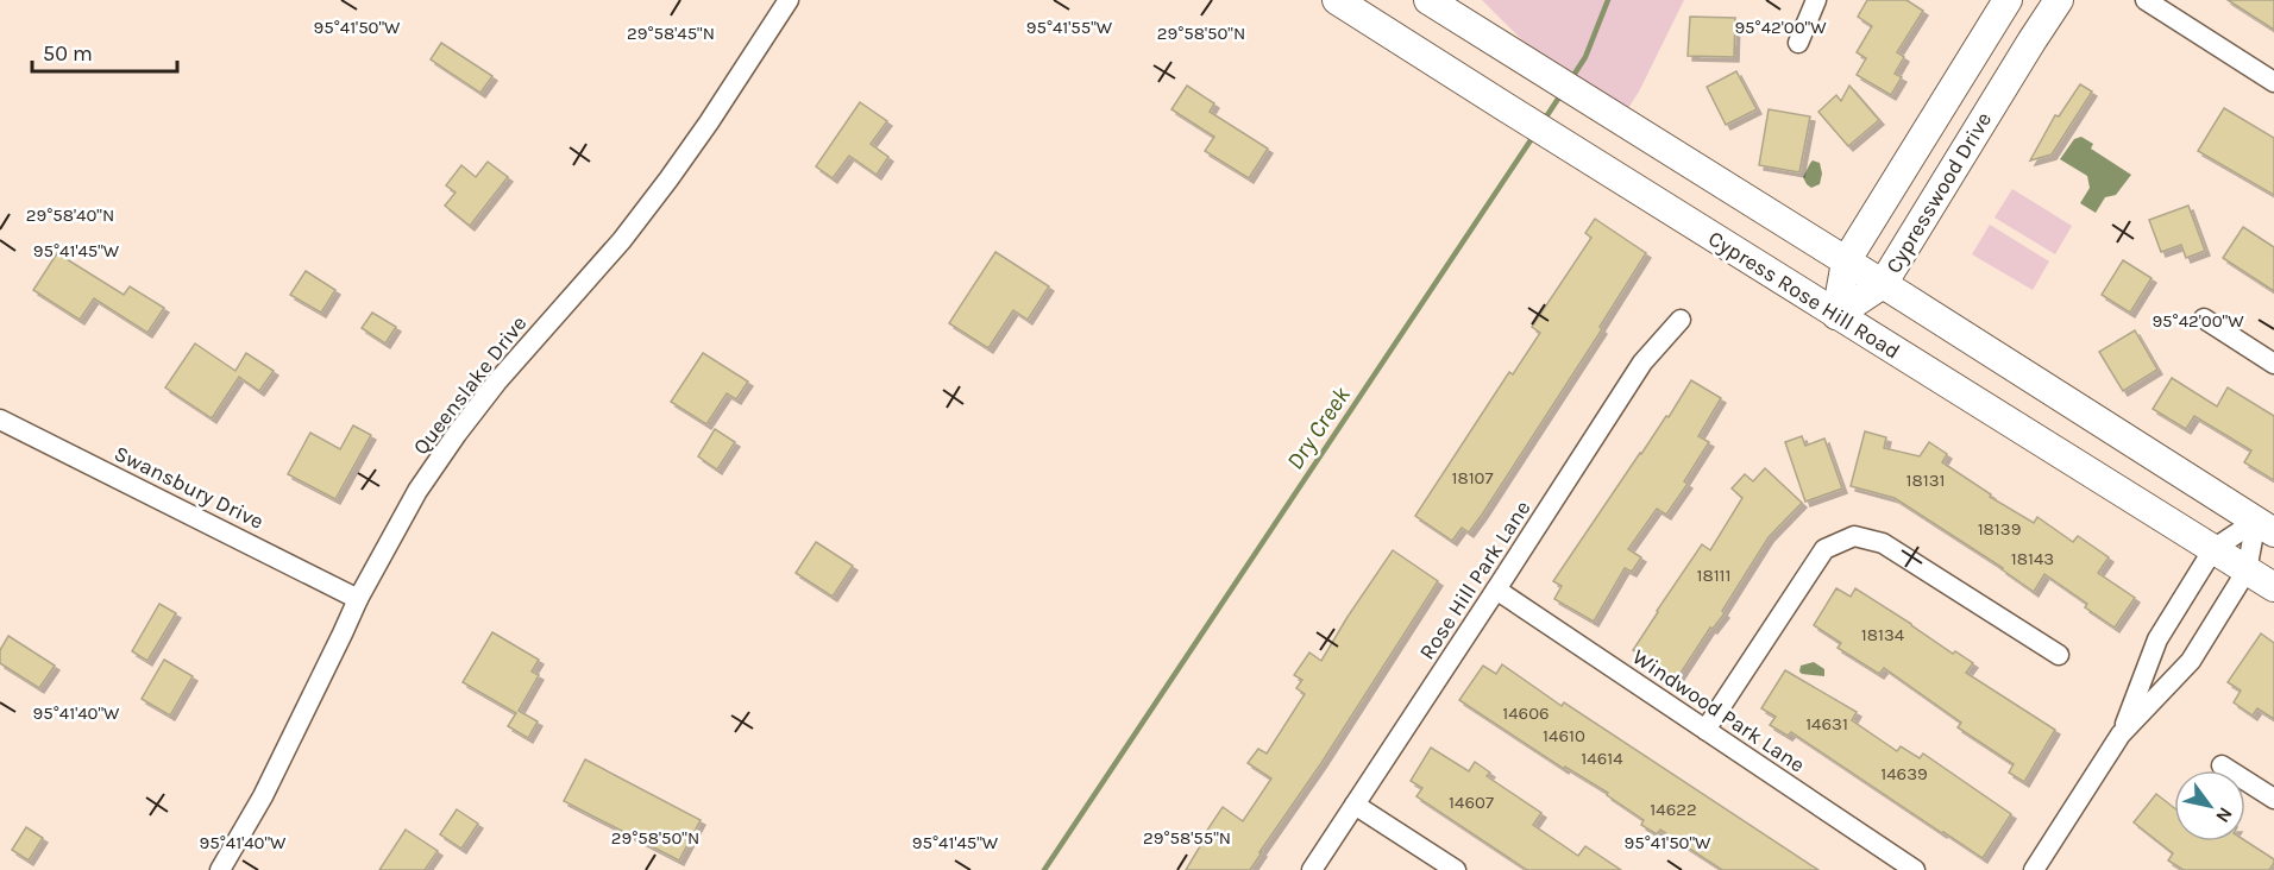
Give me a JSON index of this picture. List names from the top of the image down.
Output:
{
  "streets": {
    "main road": ["Cypresswood Drive", "Cypress Rose Hill Road"],
    "street": [
      "Queenslake Drive",
      "Swansbury Drive",
      "Rose Hill Park Lane",
      "Windwood Park Lane"
    ]
  },
  "crossings": [
    ["Cypresswood Drive", "Cypress Rose Hill Road"],
    ["Queenslake Drive", "Swansbury Drive"],
    ["Rose Hill Park Lane", "Windwood Park Lane"]
  ],
  "water": ["Dry Creek"],
  "house_numbers": [
    "18107",
    "18131",
    "18139",
    "18143",
    "18111",
    "18134",
    "14606",
    "14631",
    "14610",
    "14614",
    "14639",
    "14607",
    "14622"
  ],
  "scale_bar": "50 m",
  "north": "bottom right",
  "coordinates": [
    "95°41'55\"W",
    "95°42'00\"W",
    "95°41'50\"W",
    "29°58'45\"N",
    "29°58'50\"N",
    "29°58'40\"N",
    "95°41'45\"W",
    "95°41'40\"W",
    "29°58'55\"N"
  ]
}
